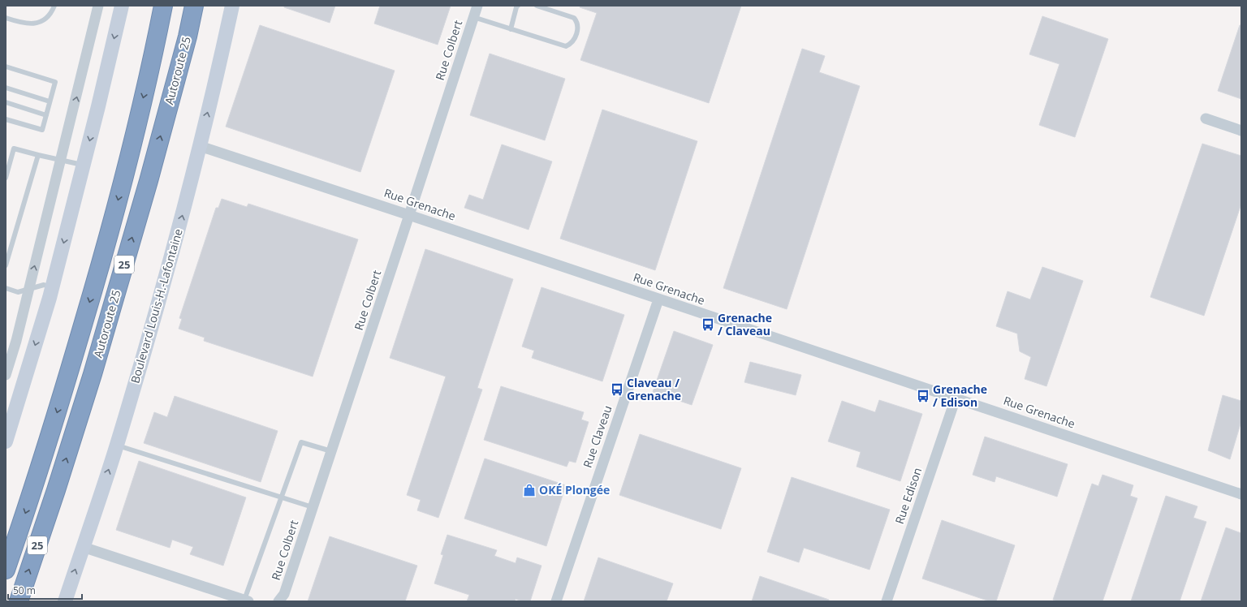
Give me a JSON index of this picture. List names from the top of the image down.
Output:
{
  "streets": {
    "highway": ["Autoroute 25", "25"],
    "main road": ["Boulevard Louis-H.-Lafontaine"],
    "street": [
      "Rue Colbert",
      "Rue Grenache",
      "Rue Claveau",
      "Rue Edison"
    ]
  },
  "crossings": [
    ["Rue Colbert", "Rue Grenache"],
    ["Rue Grenache", "Boulevard Louis-H.-Lafontaine"],
    ["Rue Grenache", "Rue Claveau"],
    ["Rue Grenache", "Rue Edison"]
  ],
  "places": {
    "bus stop": ["Grenache / Claveau", "Claveau / Grenache", "Grenache / Edison"],
    "shop": ["OKÉ Plongée"]
  },
  "scale_bar": "50 m"
}
